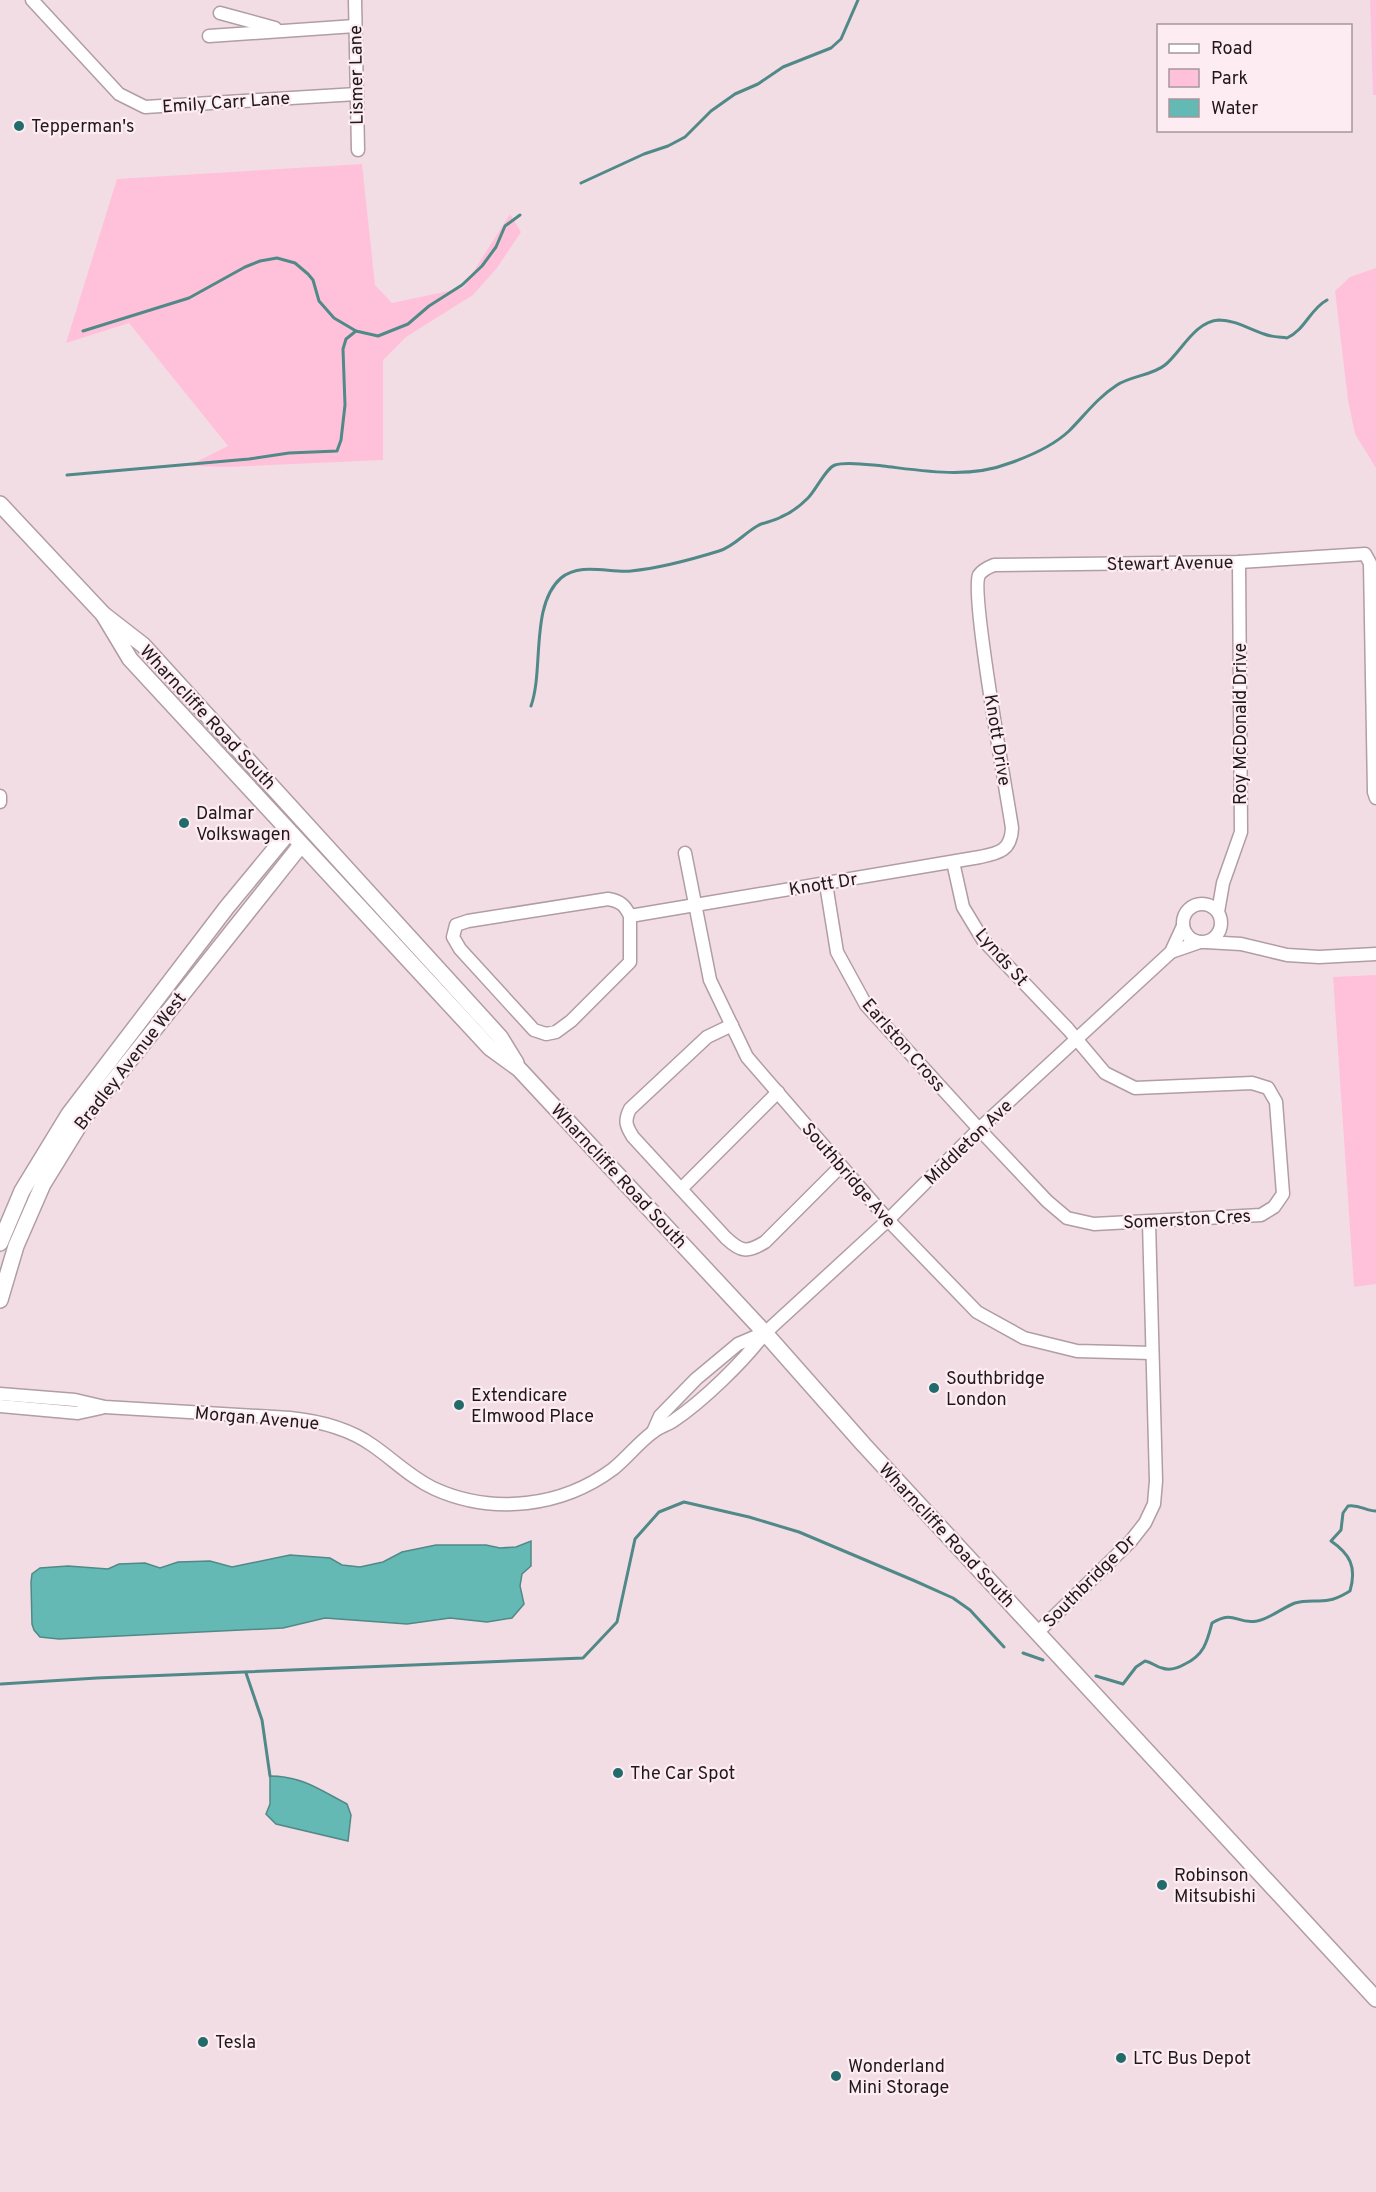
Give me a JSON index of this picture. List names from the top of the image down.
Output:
{
  "streets": {
    "main road": ["Wharncliffe Road South", "Bradley Avenue West"],
    "street": [
      "Lismer Lane",
      "Emily Carr Lane",
      "Stewart Avenue",
      "Roy McDonald Drive",
      "Knott Drive",
      "Knott Dr",
      "Lynds St",
      "Earlston Cross",
      "Middleton Ave",
      "Southbridge Ave",
      "Somerston Cres",
      "Morgan Avenue",
      "Southbridge Dr"
    ]
  },
  "crossings": [
    ["Lismer Lane", "Emily Carr Lane"],
    ["Stewart Avenue", "Roy McDonald Drive"],
    ["Stewart Avenue", "Knott Drive"],
    ["Wharncliffe Road South", "Bradley Avenue West"],
    ["Wharncliffe Road South", "Middleton Ave"],
    ["Wharncliffe Road South", "Morgan Avenue"],
    ["Wharncliffe Road South", "Southbridge Dr"],
    ["Knott Drive", "Knott Dr"],
    ["Knott Drive", "Lynds St"],
    ["Knott Dr", "Lynds St"],
    ["Knott Dr", "Earlston Cross"],
    ["Knott Dr", "Southbridge Ave"],
    ["Lynds St", "Middleton Ave"],
    ["Lynds St", "Somerston Cres"],
    ["Earlston Cross", "Middleton Ave"],
    ["Earlston Cross", "Somerston Cres"],
    ["Middleton Ave", "Southbridge Ave"],
    ["Middleton Ave", "Somerston Cres"],
    ["Middleton Ave", "Morgan Avenue"],
    ["Southbridge Ave", "Southbridge Dr"],
    ["Somerston Cres", "Southbridge Dr"]
  ],
  "places": [
    "Tepperman's",
    "Dalmar Volkswagen",
    "Southbridge London",
    "Extendicare Elmwood Place",
    "The Car Spot",
    "Robinson Mitsubishi",
    "Tesla",
    "LTC Bus Depot",
    "Wonderland Mini Storage"
  ],
  "legend": ["Road", "Park", "Water"]
}
